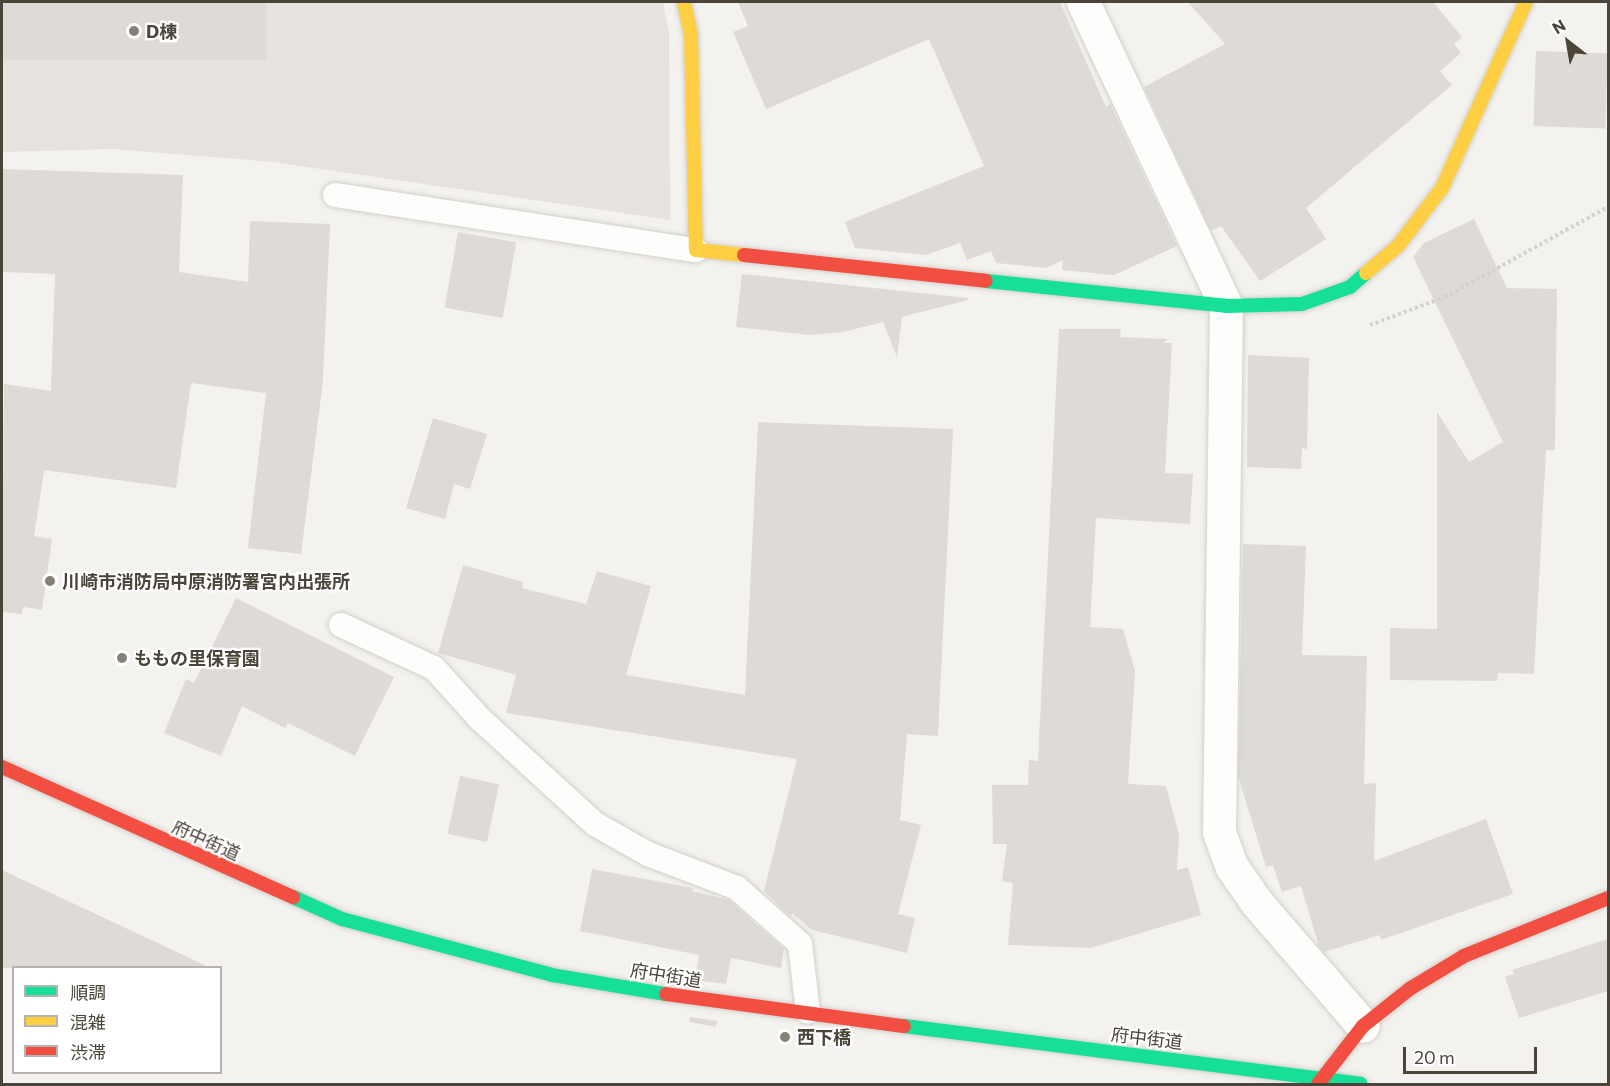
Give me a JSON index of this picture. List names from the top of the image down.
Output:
{
  "streets": {
    "main road": ["府中街道"]
  },
  "places": [
    "D棟",
    "川崎市消防局中原消防署宮内出張所",
    "ももの里保育園",
    "西下橋"
  ],
  "legend": ["順調", "混雑", "渋滞"],
  "scale_bar": "20 m",
  "north": "top left"
}
